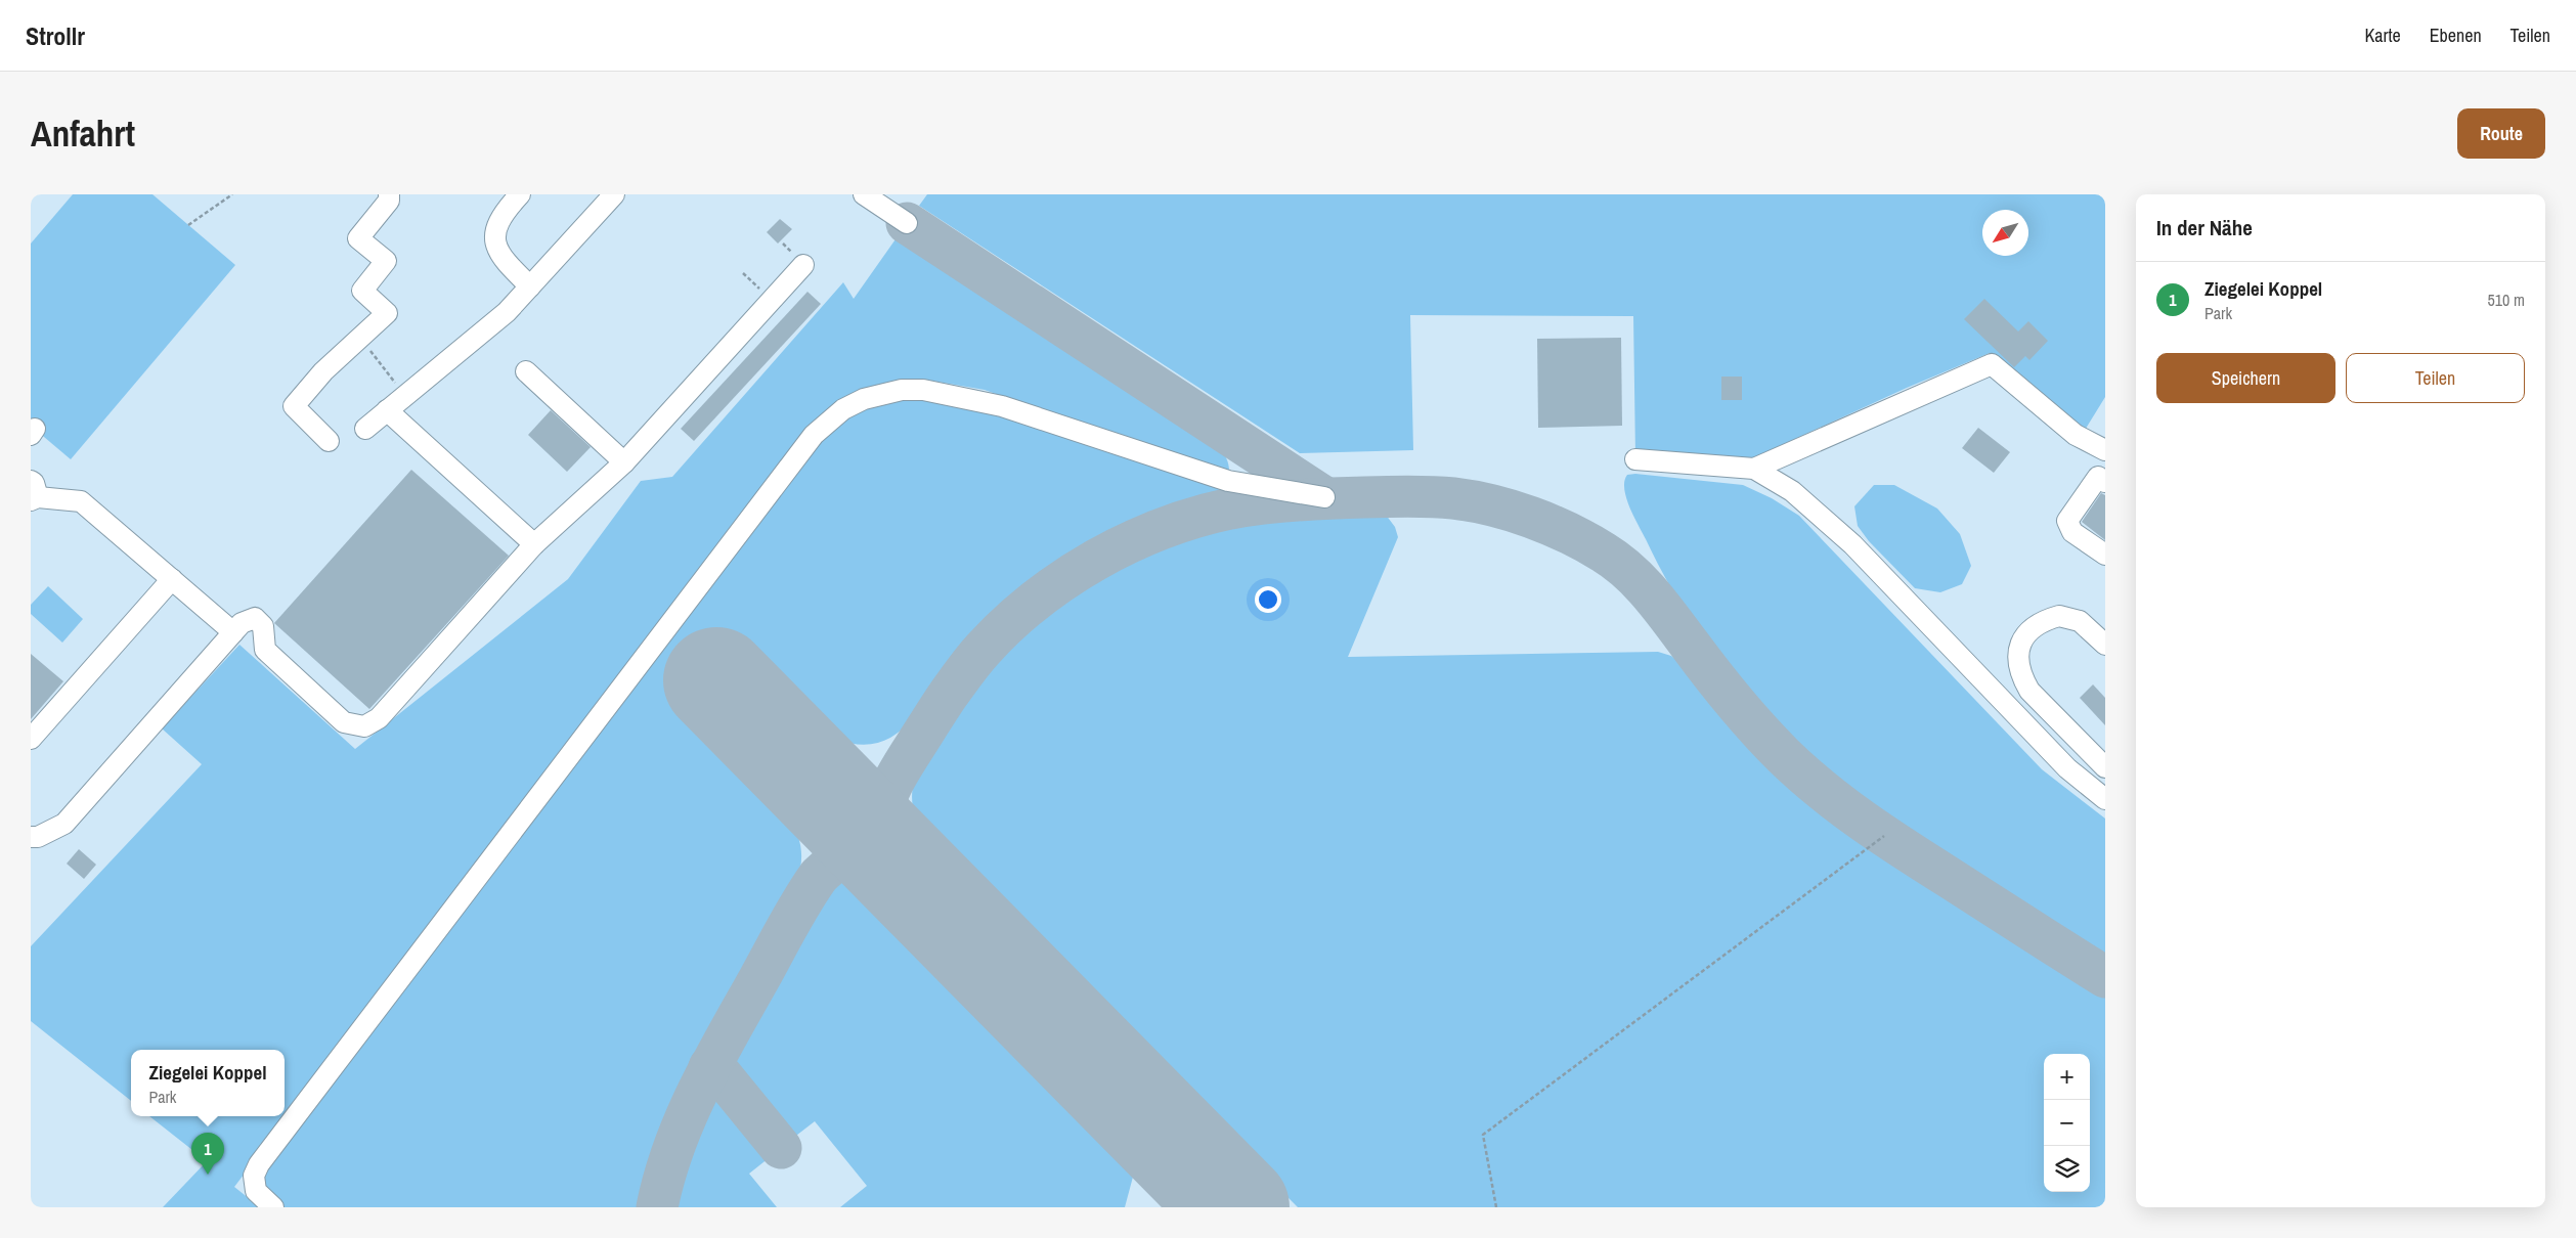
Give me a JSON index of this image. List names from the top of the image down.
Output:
{
  "north": "bottom left",
  "page": {
    "header": "Strollr",
    "nav": ["Karte", "Ebenen", "Teilen"],
    "buttons": [
      "Route",
      ["Speichern", "Teilen"]
    ],
    "title": "Anfahrt",
    "heading": "In der Nähe",
    "list": [
      {
        "mark": "1",
        "name": "Ziegelei Koppel",
        "note": "Park",
        "value": "510 m"
      }
    ],
    "popup": ["Ziegelei Koppel", "Park"],
    "map_buttons": ["+", "−"],
    "pins": "1"
  }
}
